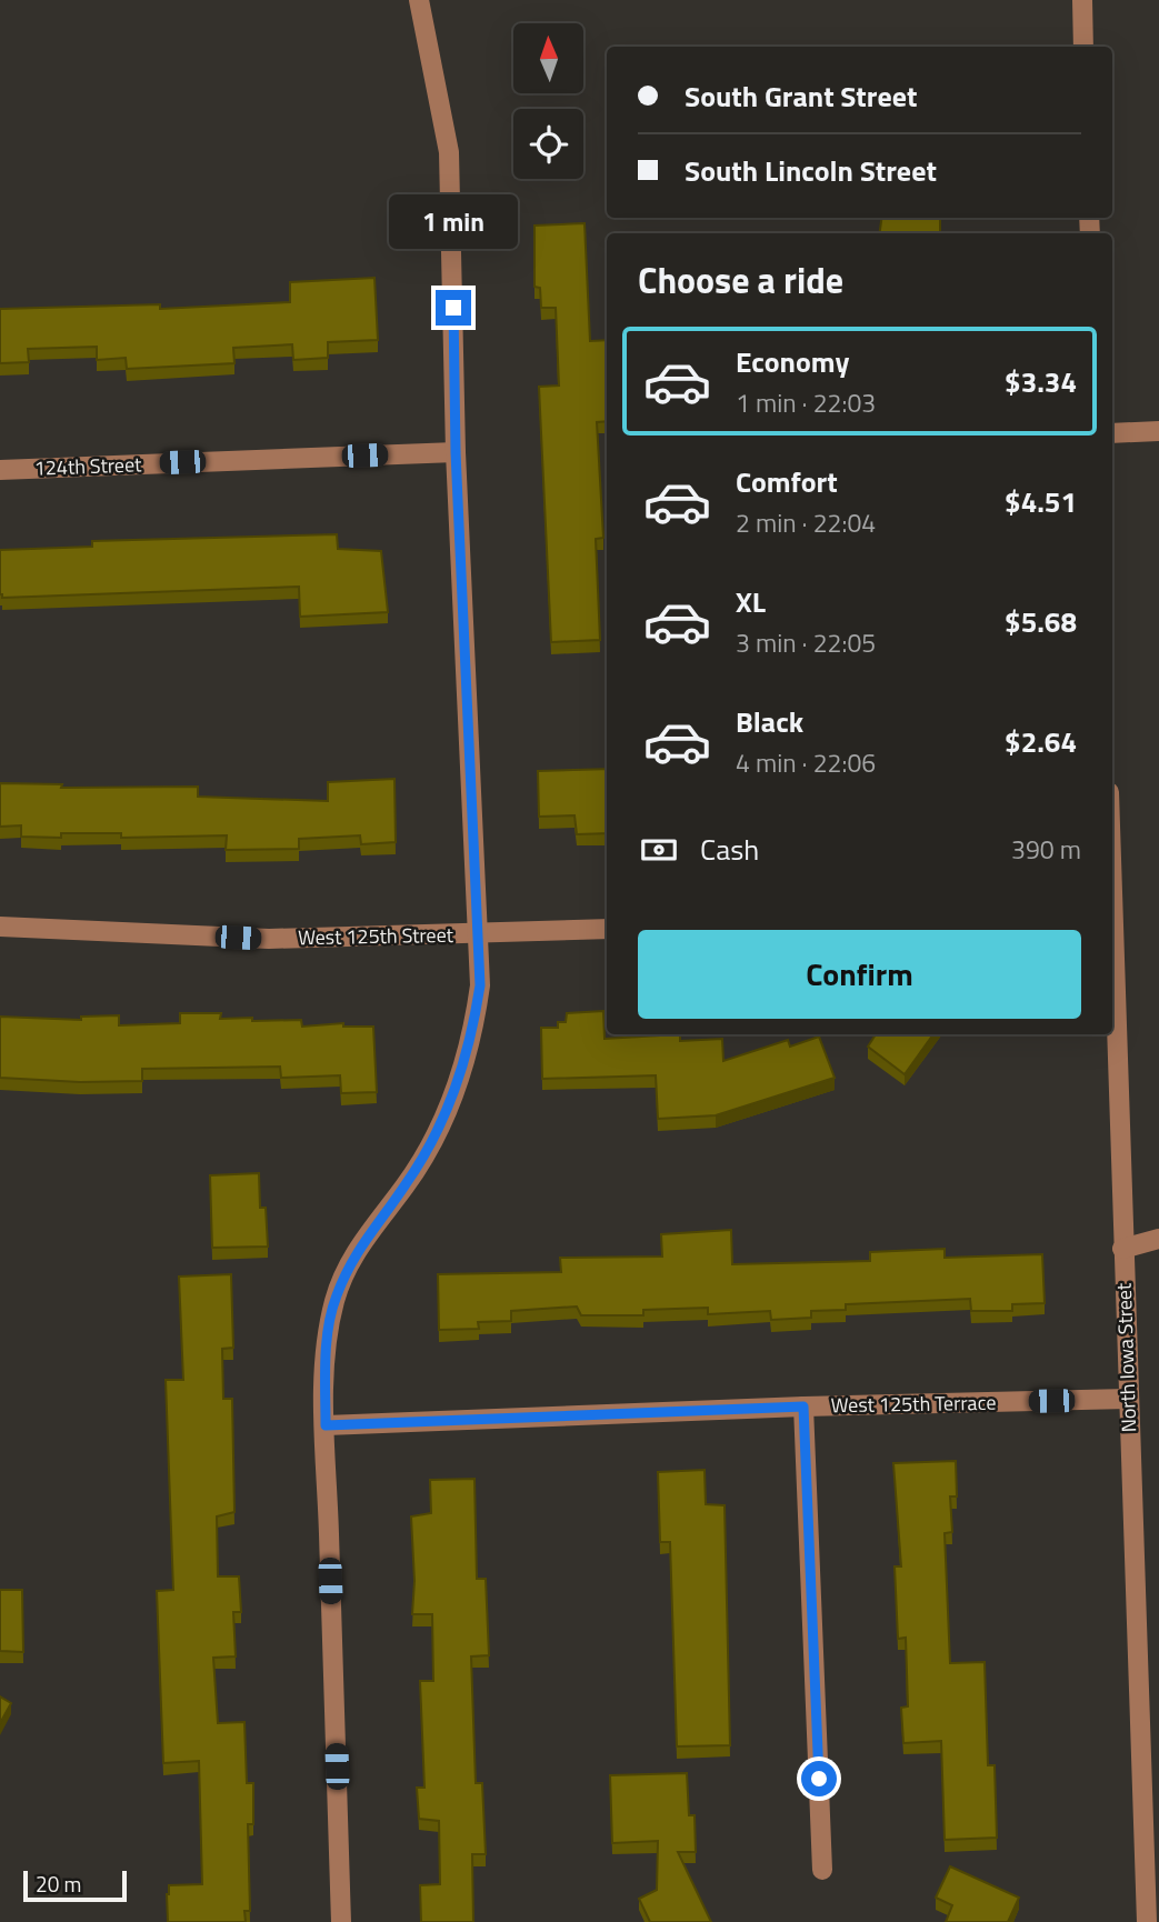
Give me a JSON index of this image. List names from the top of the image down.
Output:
{
  "streets": {
    "street": [
      "124th Street",
      "West 125th Street",
      "North Iowa Street",
      "West 125th Terrace"
    ]
  },
  "crossings": [
    ["North Iowa Street", "West 125th Terrace"]
  ],
  "scale_bar": "20 m",
  "north": "top",
  "page": {
    "banner": ["South Grant Street", "South Lincoln Street"],
    "bubble": "1 min",
    "heading": "Choose a ride",
    "list": [
      {
        "name": "Economy",
        "note": "1 min · 22:03",
        "value": "$3.34"
      },
      {
        "name": "Comfort",
        "note": "2 min · 22:04",
        "value": "$4.51"
      },
      {
        "name": "XL",
        "note": "3 min · 22:05",
        "value": "$5.68"
      },
      {
        "name": "Black",
        "note": "4 min · 22:06",
        "value": "$2.64"
      }
    ],
    "pay": ["Cash", "390 m"],
    "buttons": "Confirm",
    "scale": "20 m"
  }
}
